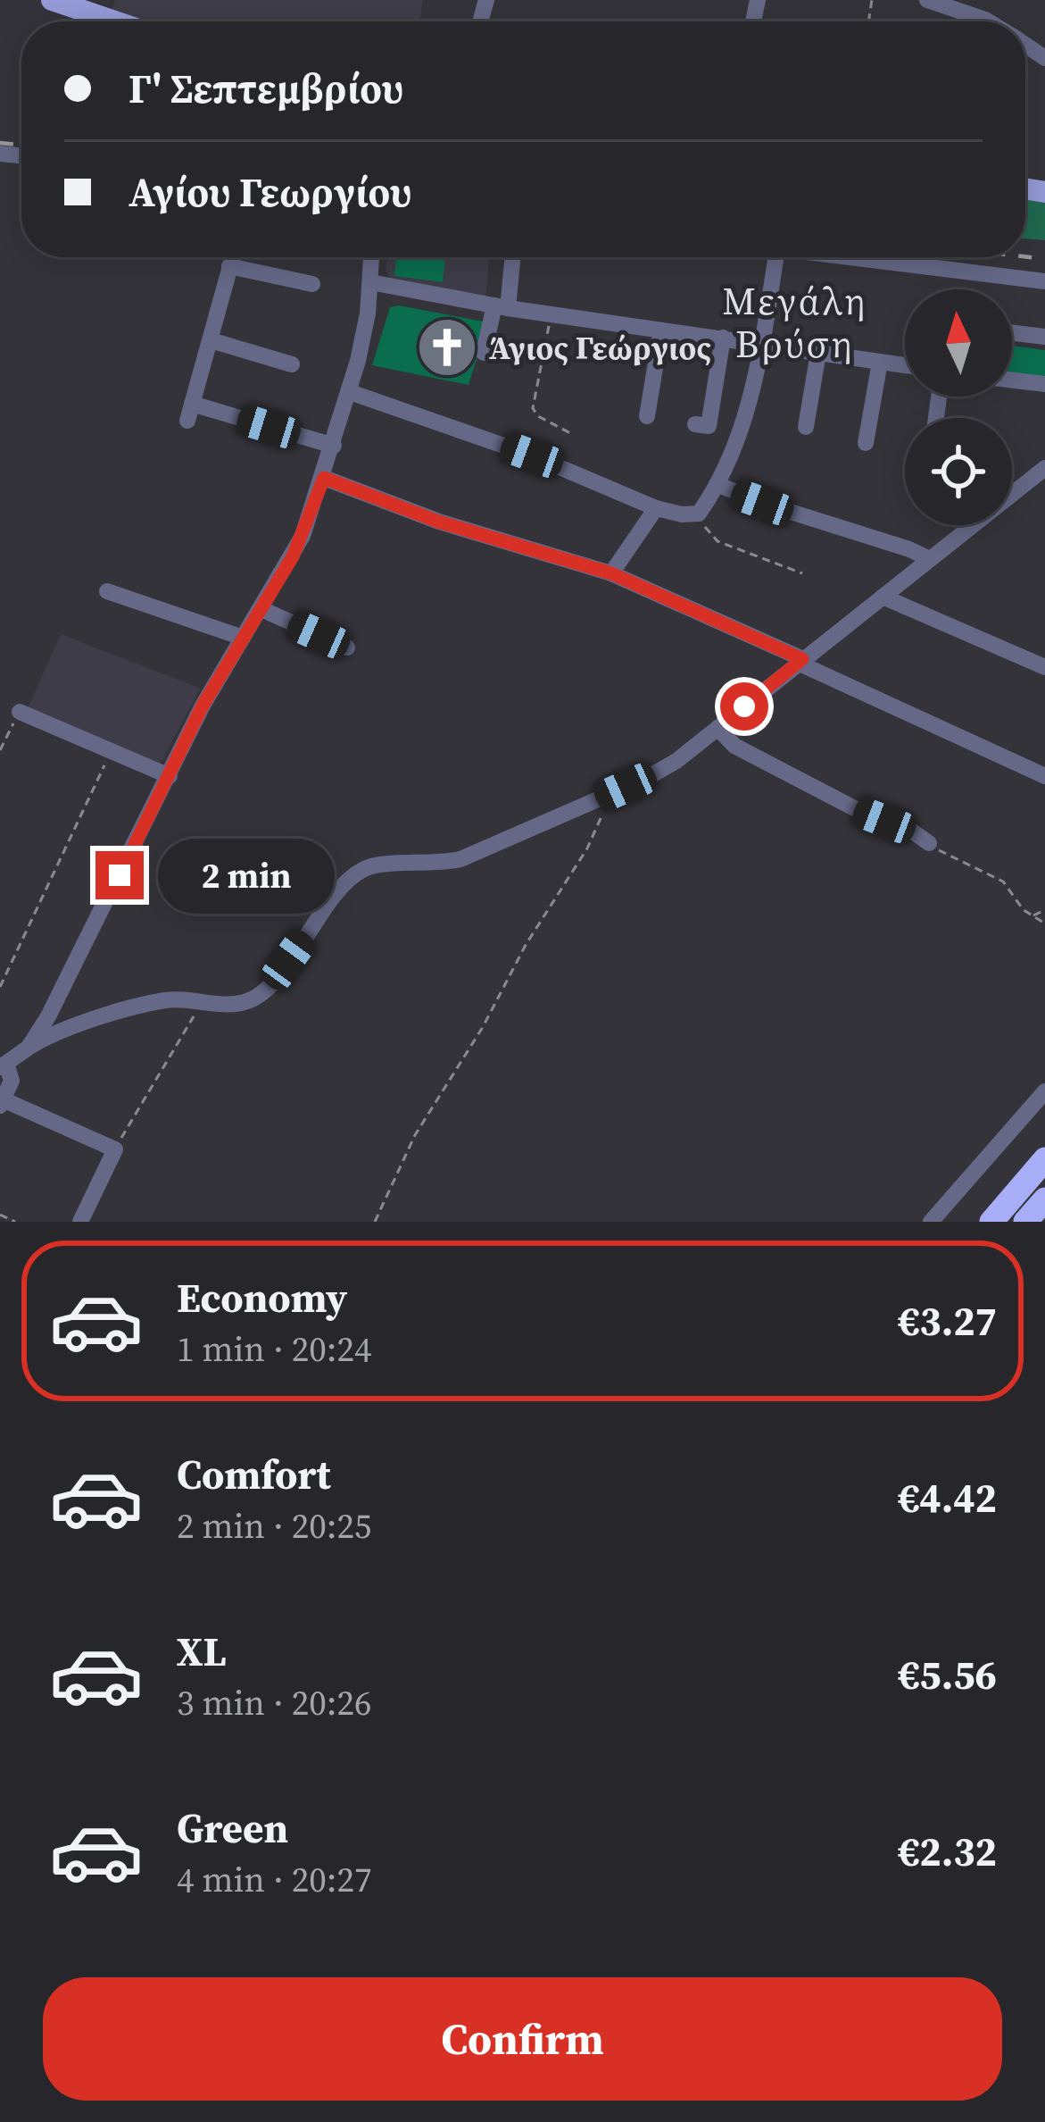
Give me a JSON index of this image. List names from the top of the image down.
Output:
{
  "districts": ["Μεγάλη Βρύση"],
  "places": {
    "church": ["Άγιος Γεώργιος"]
  },
  "north": "top",
  "page": {
    "banner": ["Γ' Σεπτεμβρίου", "Αγίου Γεωργίου"],
    "bubble": "2 min",
    "list": [
      {
        "name": "Economy",
        "note": "1 min · 20:24",
        "value": "€3.27"
      },
      {
        "name": "Comfort",
        "note": "2 min · 20:25",
        "value": "€4.42"
      },
      {
        "name": "XL",
        "note": "3 min · 20:26",
        "value": "€5.56"
      },
      {
        "name": "Green",
        "note": "4 min · 20:27",
        "value": "€2.32"
      }
    ],
    "buttons": "Confirm"
  }
}
